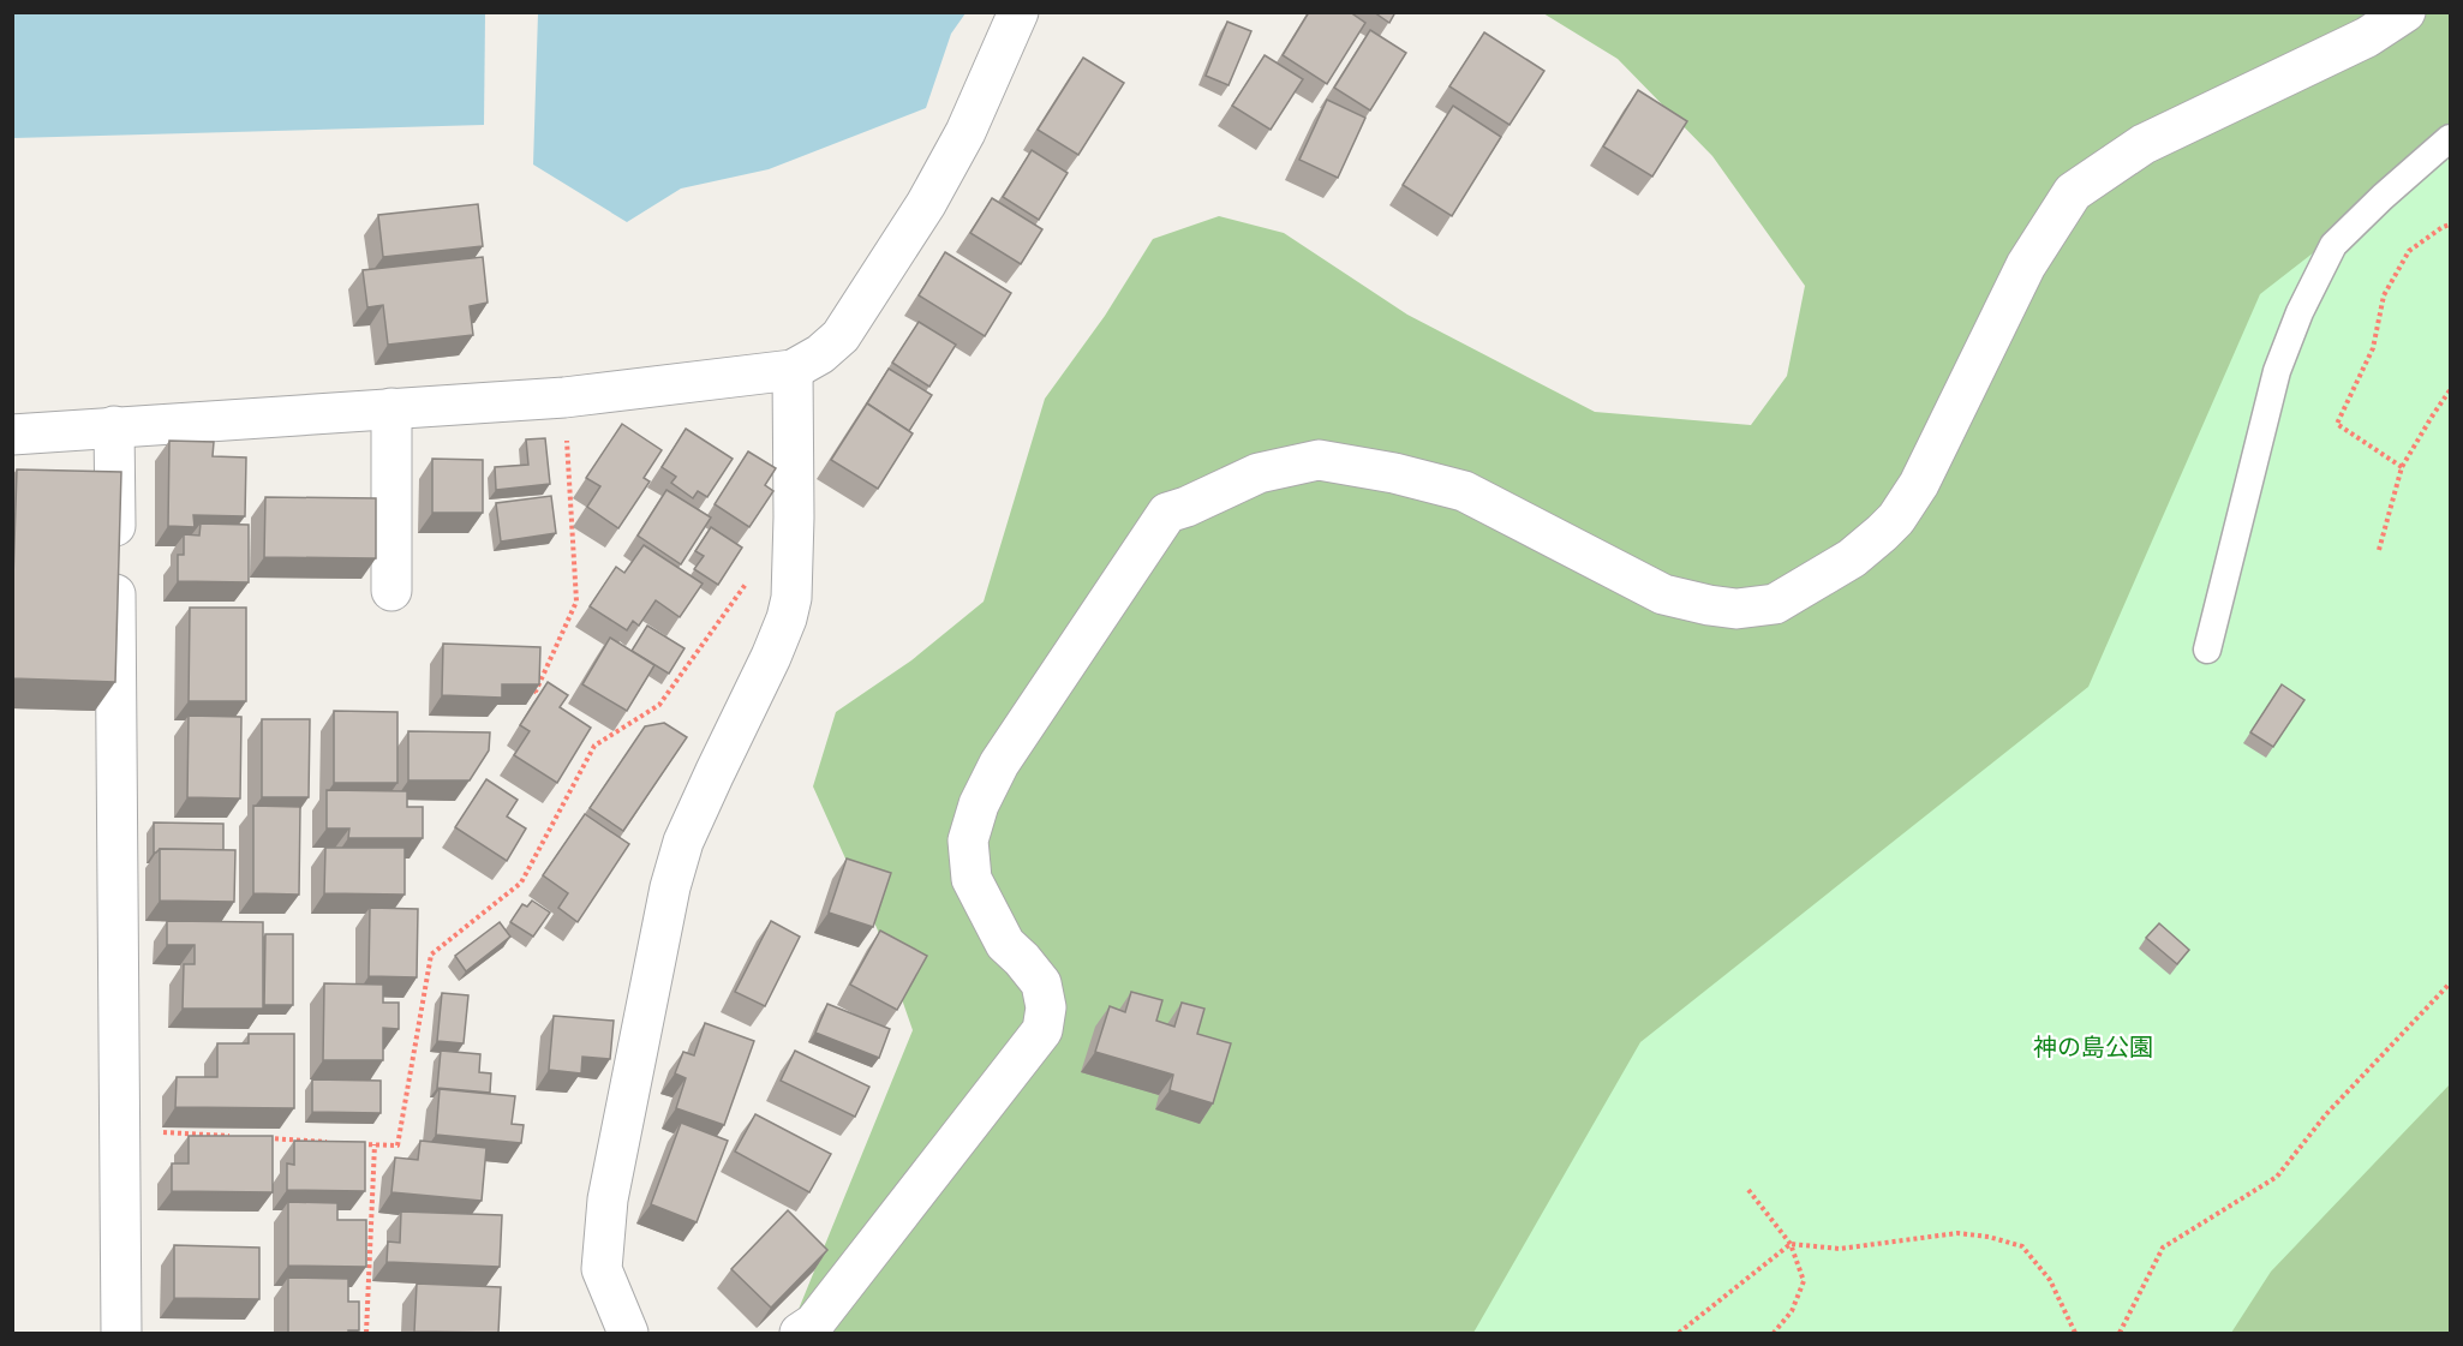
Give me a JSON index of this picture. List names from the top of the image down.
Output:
{
  "parks": ["神の島公園"]
}
